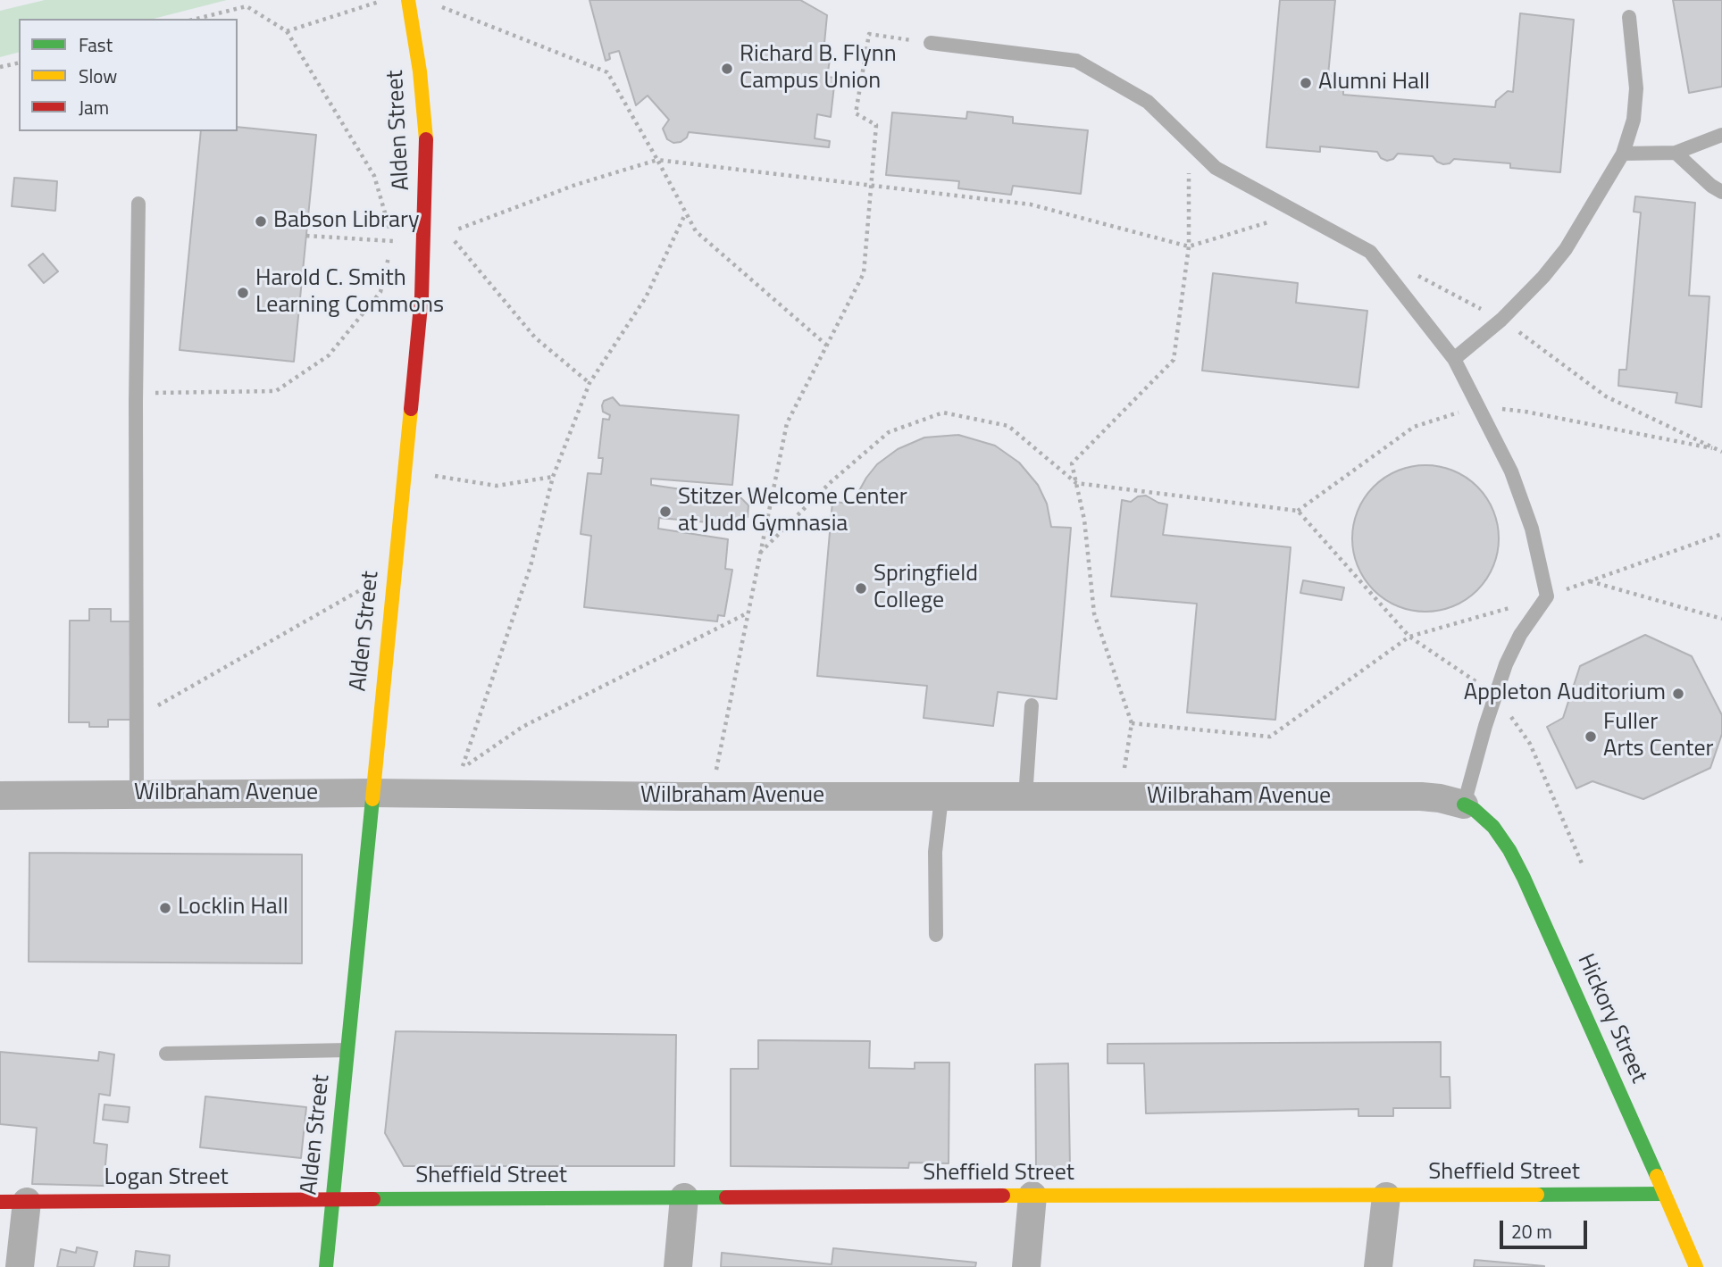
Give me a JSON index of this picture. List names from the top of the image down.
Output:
{
  "streets": {
    "street": [
      "Alden Street",
      "Wilbraham Avenue",
      "Hickory Street",
      "Sheffield Street",
      "Logan Street"
    ]
  },
  "crossings": [
    ["Alden Street", "Wilbraham Avenue"],
    ["Alden Street", "Sheffield Street"],
    ["Alden Street", "Logan Street"],
    ["Wilbraham Avenue", "Hickory Street"],
    ["Hickory Street", "Sheffield Street"],
    ["Sheffield Street", "Logan Street"]
  ],
  "places": [
    "Richard B. Flynn Campus Union",
    "Alumni Hall",
    "Babson Library",
    "Harold C. Smith Learning Commons",
    "Stitzer Welcome Center at Judd Gymnasia",
    "Springfield College",
    "Appleton Auditorium",
    "Fuller Arts Center",
    "Locklin Hall"
  ],
  "legend": ["Fast", "Slow", "Jam"],
  "scale_bar": "20 m"
}
